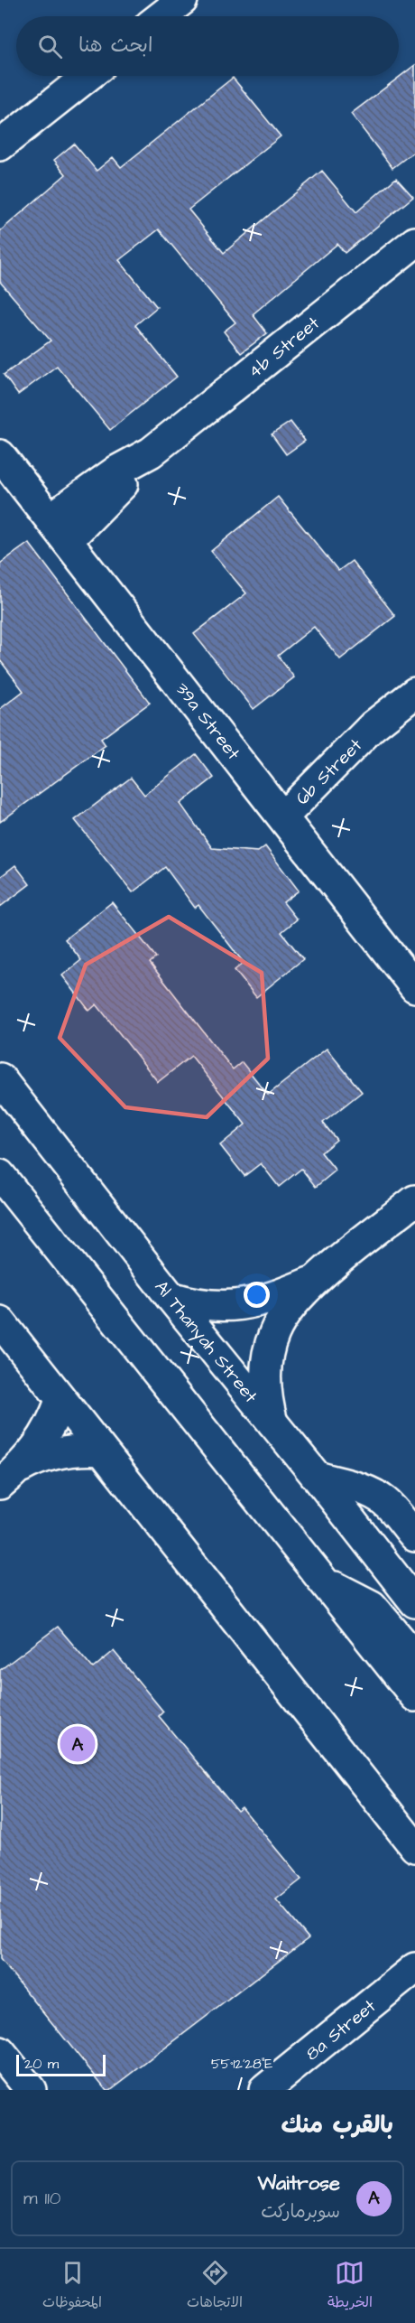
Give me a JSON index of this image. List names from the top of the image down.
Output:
{
  "streets": {
    "street": [
      "4b Street",
      "39a Street",
      "6b Street",
      "Al Thanyah Street",
      "8a Street"
    ]
  },
  "crossings": [
    ["4b Street", "39a Street"],
    ["39a Street", "6b Street"]
  ],
  "scale_bar": "20 m",
  "page": {
    "search": "ابحث هنا",
    "pins": "A",
    "scale": "20 m",
    "heading": "بالقرب منك",
    "list": [
      {
        "mark": "A",
        "name": "Waitrose",
        "note": "سوبرماركت",
        "value": "110 m"
      }
    ],
    "nav": ["الخريطة", "الاتجاهات", "المحفوظات"]
  },
  "coordinates": ["55°12'28\"E"]
}
